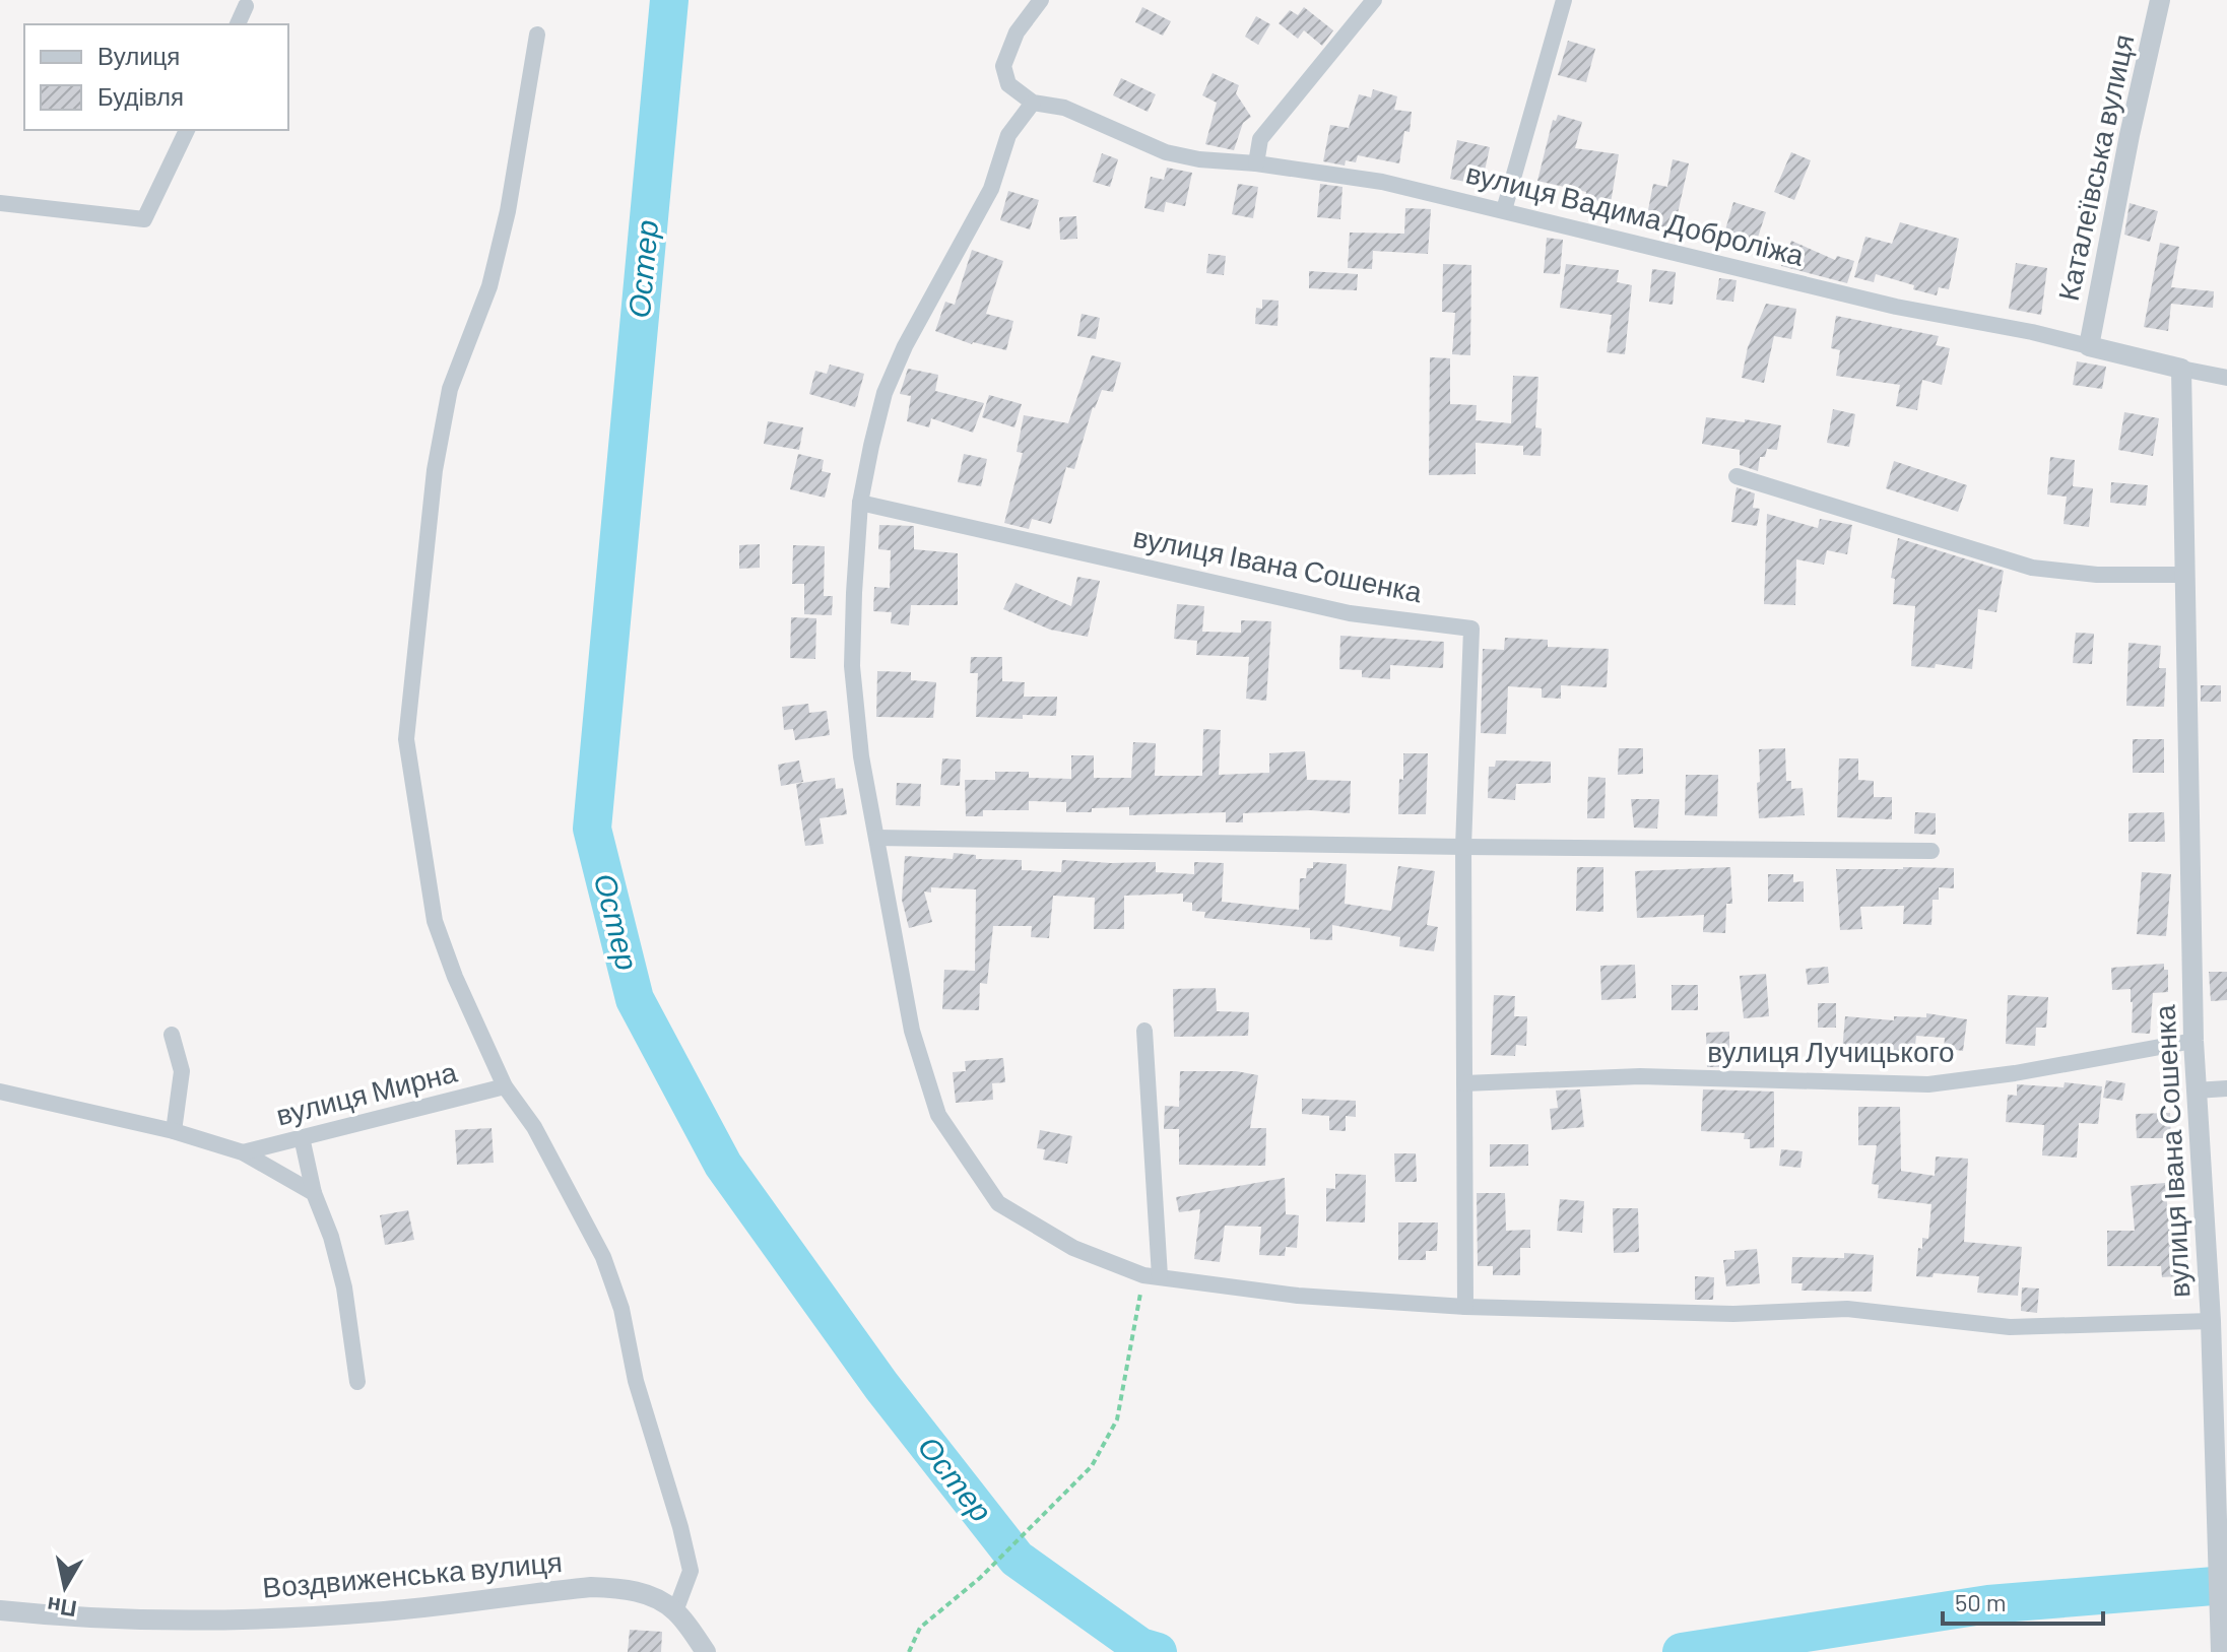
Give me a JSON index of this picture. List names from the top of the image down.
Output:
{
  "streets": {
    "street": [
      "Каталеївська вулиця",
      "вулиця Вадима Доброліжа",
      "вулиця Івана Сошенка",
      "вулиця Лучицького",
      "вулиця Мирна",
      "Воздвиженська вулиця"
    ]
  },
  "crossings": [
    ["Каталеївська вулиця", "вулиця Вадима Доброліжа"],
    ["вулиця Вадима Доброліжа", "вулиця Івана Сошенка"],
    ["вулиця Івана Сошенка", "вулиця Лучицького"]
  ],
  "water": ["Остер"],
  "legend": ["Вулиця", "Будівля"],
  "scale_bar": "50 m",
  "north": "bottom"
}
